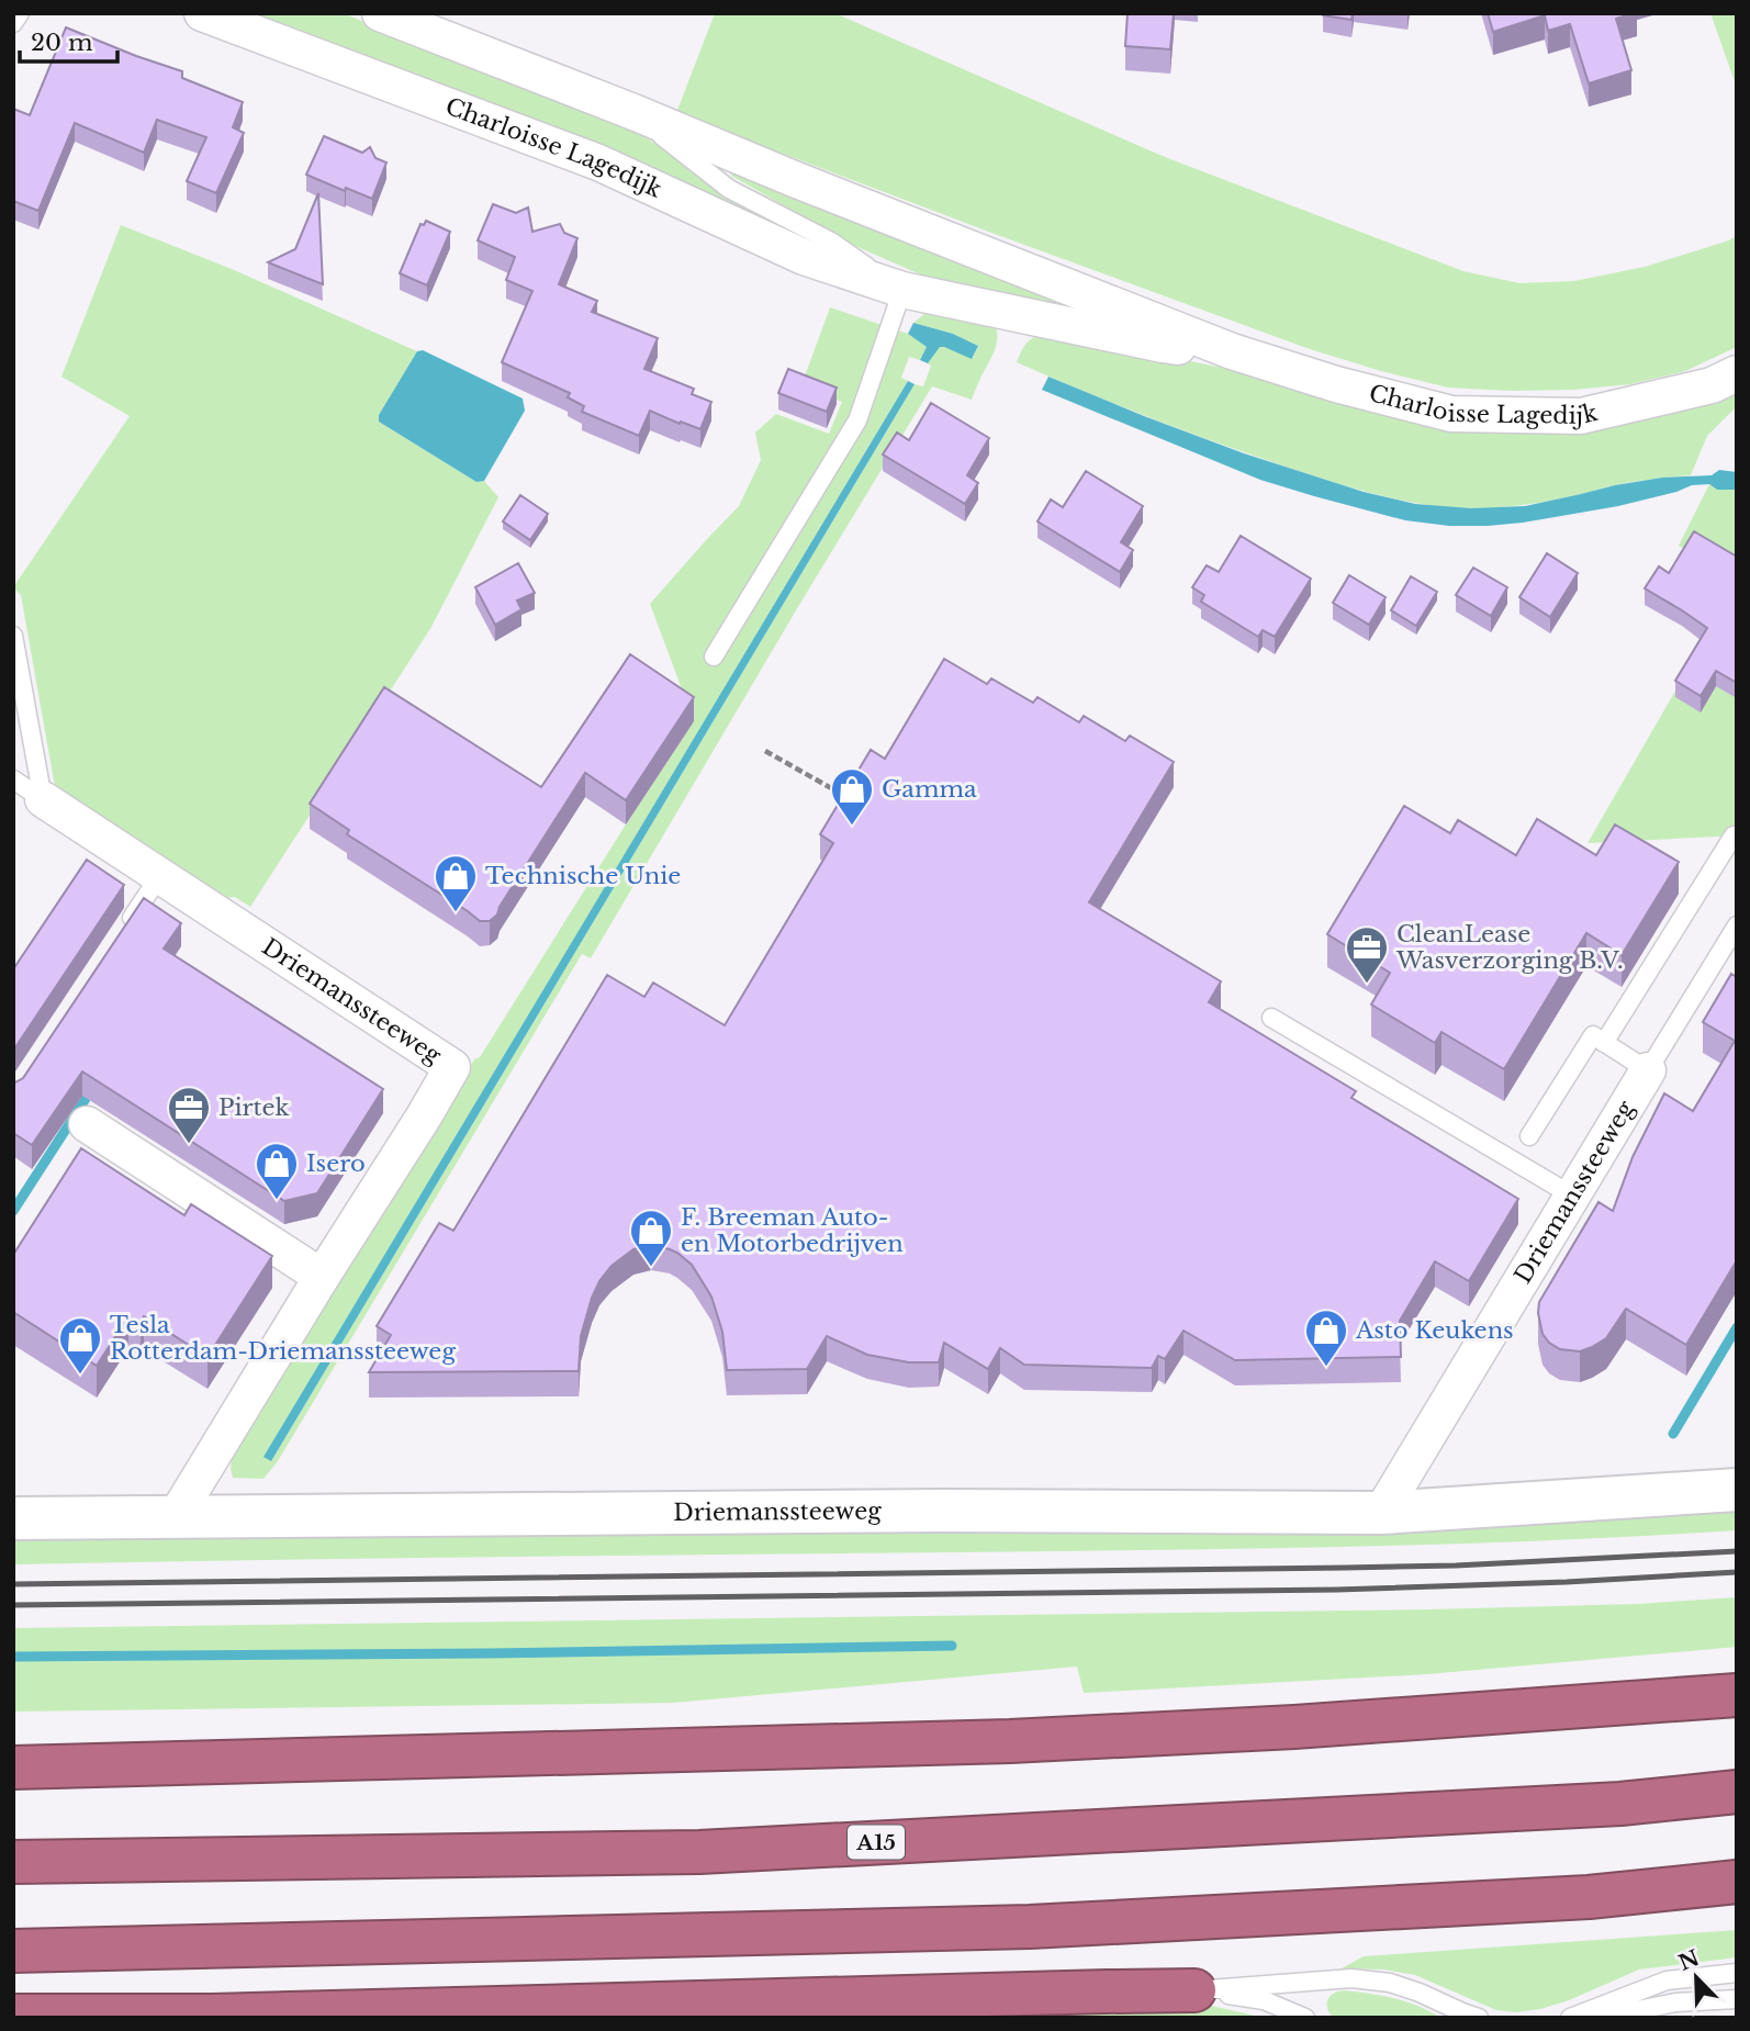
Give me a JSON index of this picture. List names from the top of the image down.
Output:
{
  "streets": {
    "highway": ["A15"],
    "main road": ["Driemanssteeweg"],
    "street": ["Charloisse Lagedijk"]
  },
  "places": {
    "shop": [
      "Gamma",
      "Technische Unie",
      "Isero",
      "F. Breeman Auto- en Motorbedrijven",
      "Asto Keukens",
      "Tesla Rotterdam-Driemanssteeweg"
    ],
    "office": ["CleanLease Wasverzorging B.V.", "Pirtek"]
  },
  "scale_bar": "20 m",
  "north": "top left"
}
